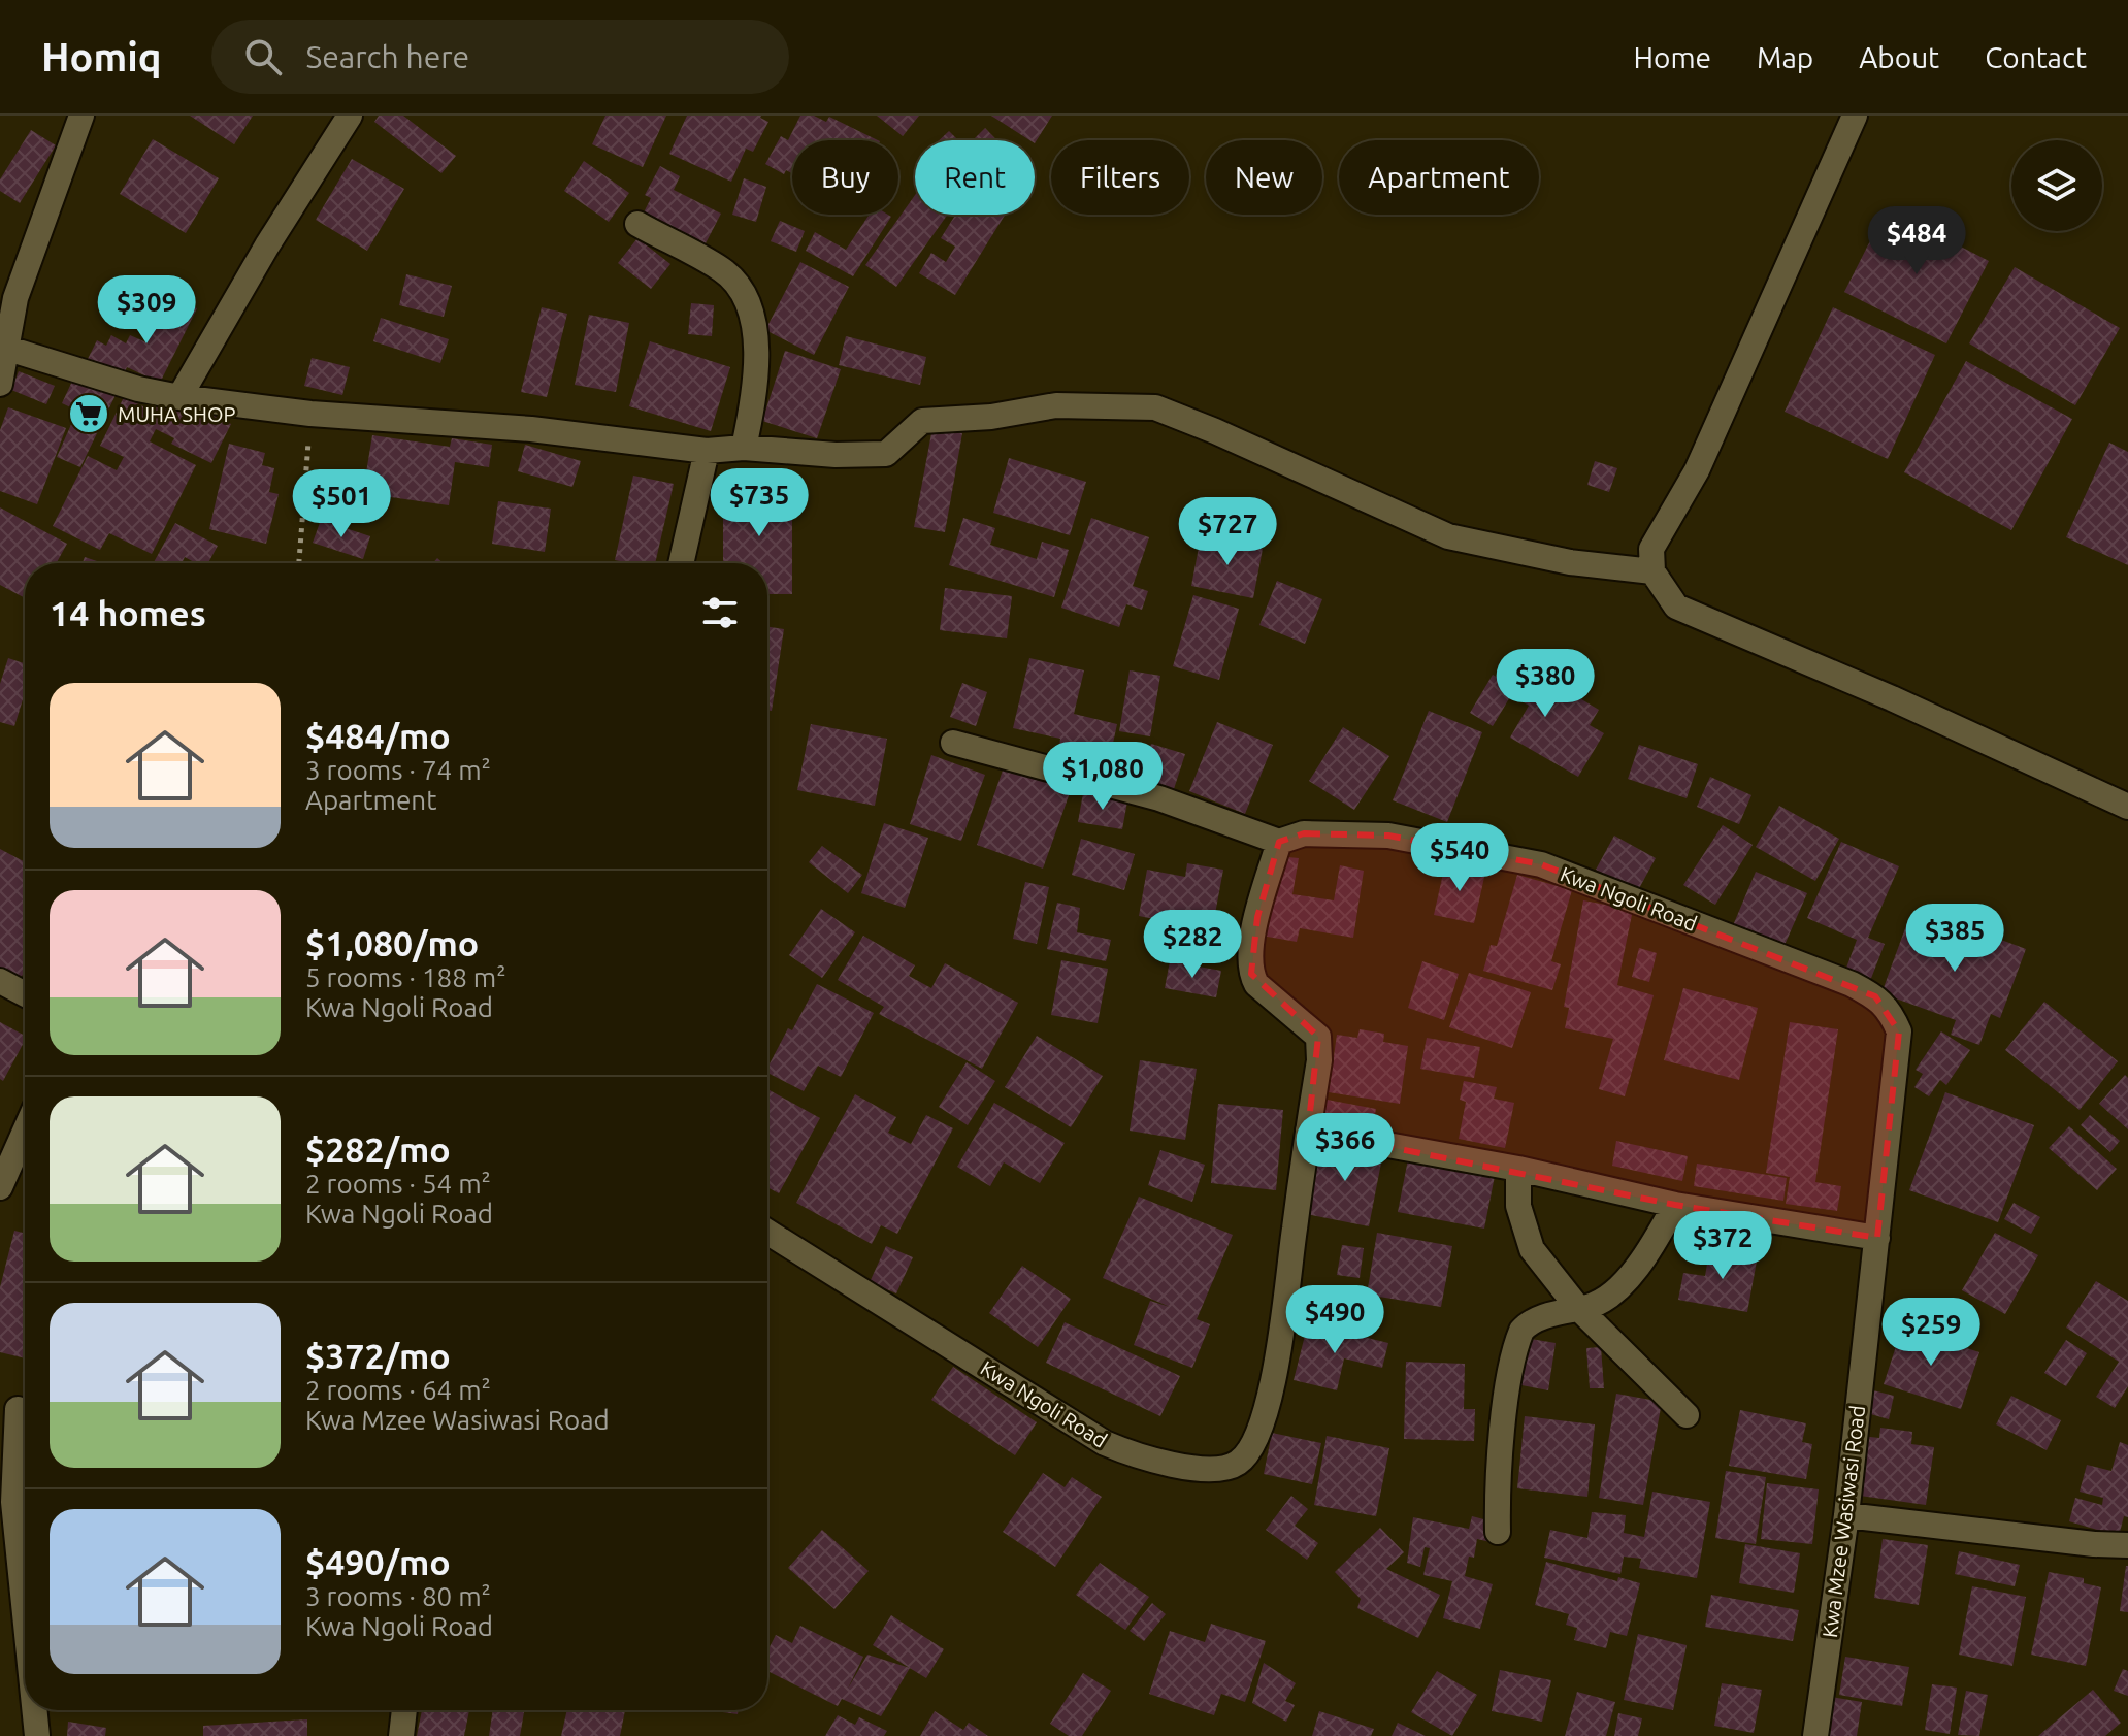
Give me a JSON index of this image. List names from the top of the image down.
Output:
{
  "streets": {
    "street": ["Kwa Ngoli Road", "Kwa Mzee Wasiwasi Road"]
  },
  "crossings": [
    ["Kwa Ngoli Road", "Kwa Mzee Wasiwasi Road"]
  ],
  "places": {
    "supermarket": ["MUHA SHOP"]
  },
  "page": {
    "header": "Homiq",
    "search": "Search here",
    "nav": [
      "Home",
      "Map",
      "About",
      "Contact"
    ],
    "chip": [
      "Buy",
      "Rent",
      "Filters",
      "New",
      "Apartment"
    ],
    "price": [
      "$484",
      "$309",
      "$735",
      "$501",
      "$727",
      "$380",
      "$1,080",
      "$540",
      "$385",
      "$282",
      "$366",
      "$372",
      "$490",
      "$259"
    ],
    "heading": "14 homes",
    "list": [
      {
        "name": "$484/mo",
        "note": "3 rooms · 74 m² · Apartment"
      },
      {
        "name": "$1,080/mo",
        "note": "5 rooms · 188 m² · Kwa Ngoli Road"
      },
      {
        "name": "$282/mo",
        "note": "2 rooms · 54 m² · Kwa Ngoli Road"
      },
      {
        "name": "$372/mo",
        "note": "2 rooms · 64 m² · Kwa Mzee Wasiwasi Road"
      },
      {
        "name": "$490/mo",
        "note": "3 rooms · 80 m² · Kwa Ngoli Road"
      }
    ]
  }
}
